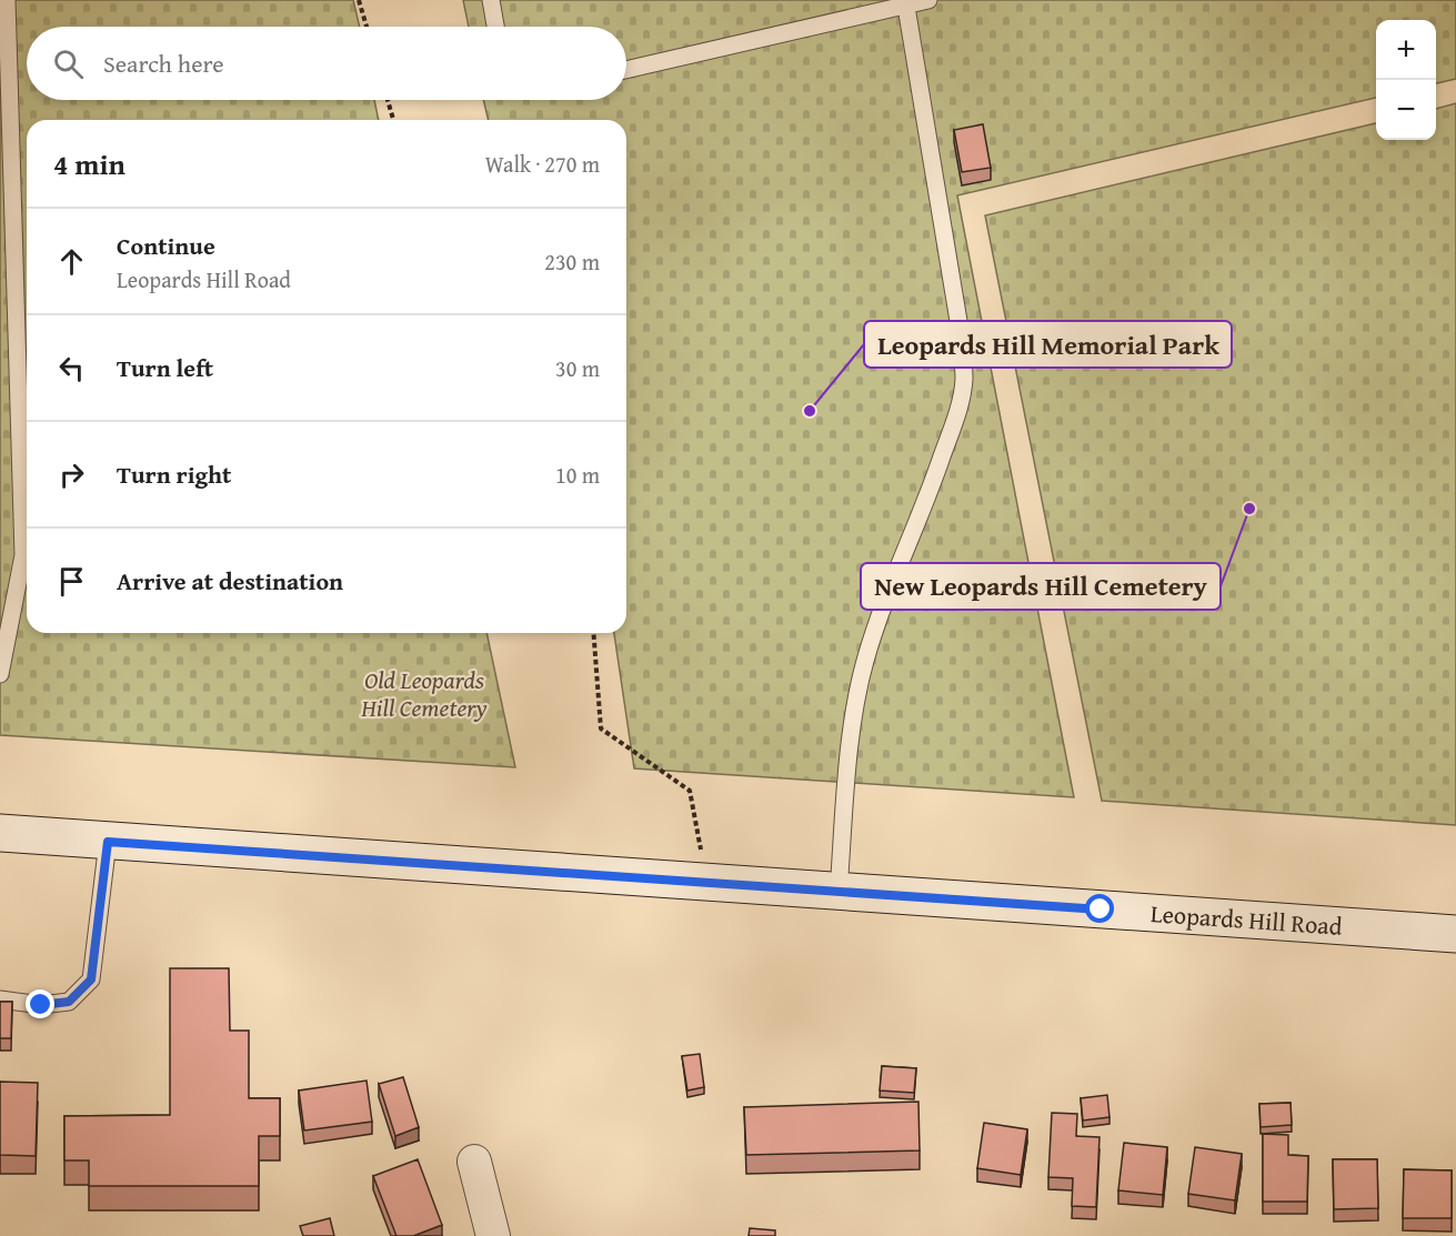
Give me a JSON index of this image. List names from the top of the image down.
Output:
{
  "streets": {
    "main road": ["Leopards Hill Road"]
  },
  "parks": ["Old Leopards Hill Cemetery"],
  "places": ["Leopards Hill Memorial Park", "New Leopards Hill Cemetery"],
  "page": {
    "map_buttons": ["+", "−"],
    "search": "Search here",
    "heading": ["4 min", "Walk · 270 m"],
    "list": [
      ["Continue", "Leopards Hill Road", "230 m"],
      ["Turn left", "30 m"],
      ["Turn right", "10 m"],
      "Arrive at destination"
    ]
  }
}
